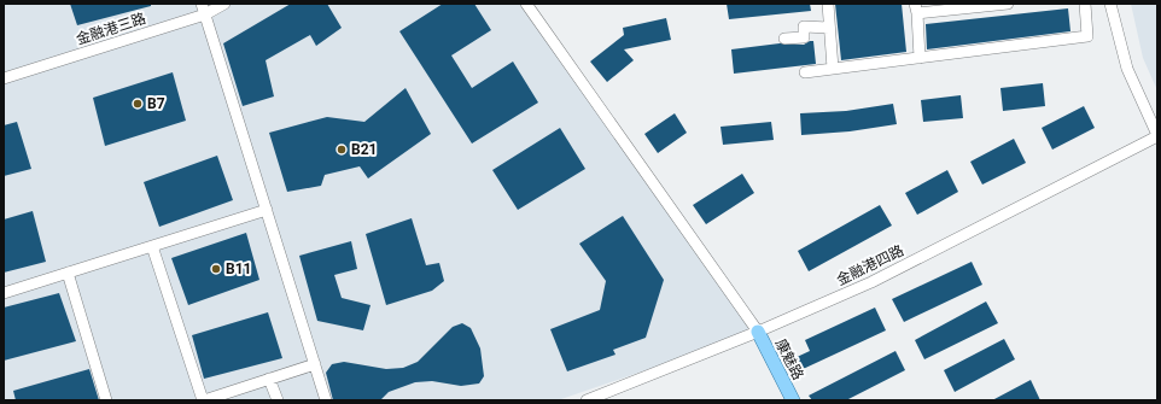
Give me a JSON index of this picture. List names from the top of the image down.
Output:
{
  "streets": {
    "main road": ["康魅路"],
    "street": ["金融港三路", "金融港四路"]
  },
  "crossings": [
    ["金融港四路", "康魅路"]
  ],
  "places": ["B7", "B21", "B11"]
}
